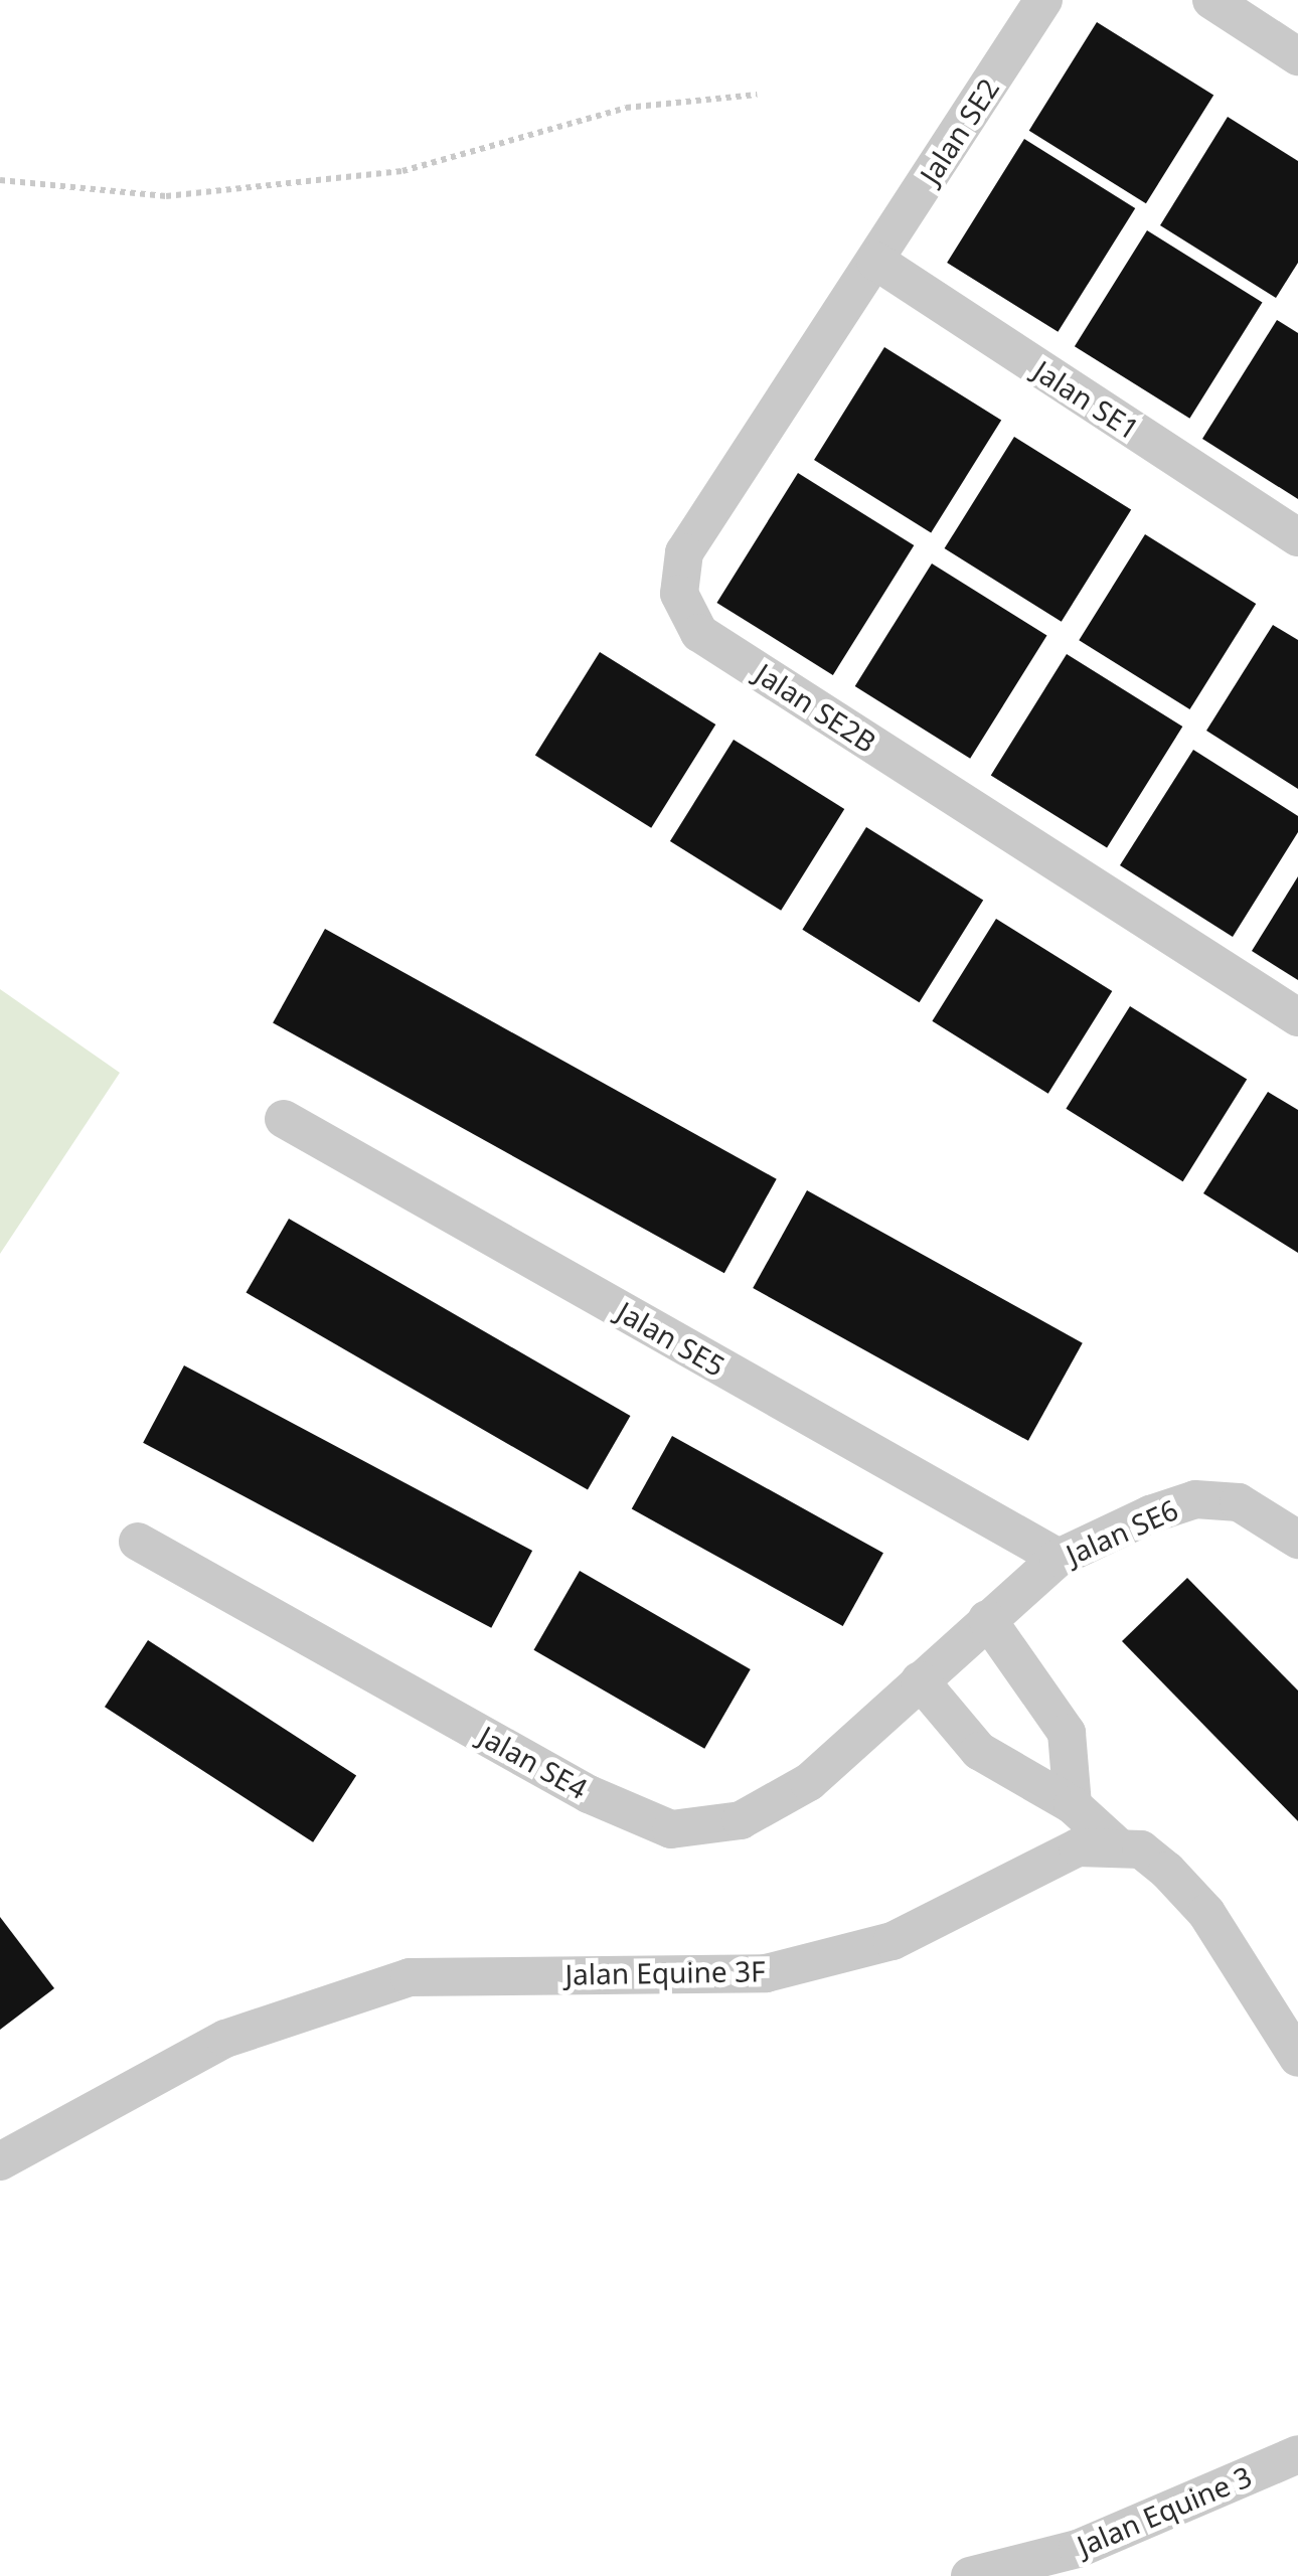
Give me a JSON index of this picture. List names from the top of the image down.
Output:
{
  "streets": {
    "street": [
      "Jalan SE2",
      "Jalan SE1",
      "Jalan SE2B",
      "Jalan SE5",
      "Jalan SE6",
      "Jalan SE4",
      "Jalan Equine 3F",
      "Jalan Equine 3"
    ]
  },
  "crossings": [
    ["Jalan SE2", "Jalan SE1"],
    ["Jalan SE2", "Jalan SE2B"],
    ["Jalan SE1", "Jalan SE2B"],
    ["Jalan SE5", "Jalan SE6"],
    ["Jalan SE6", "Jalan SE4"]
  ]
}
